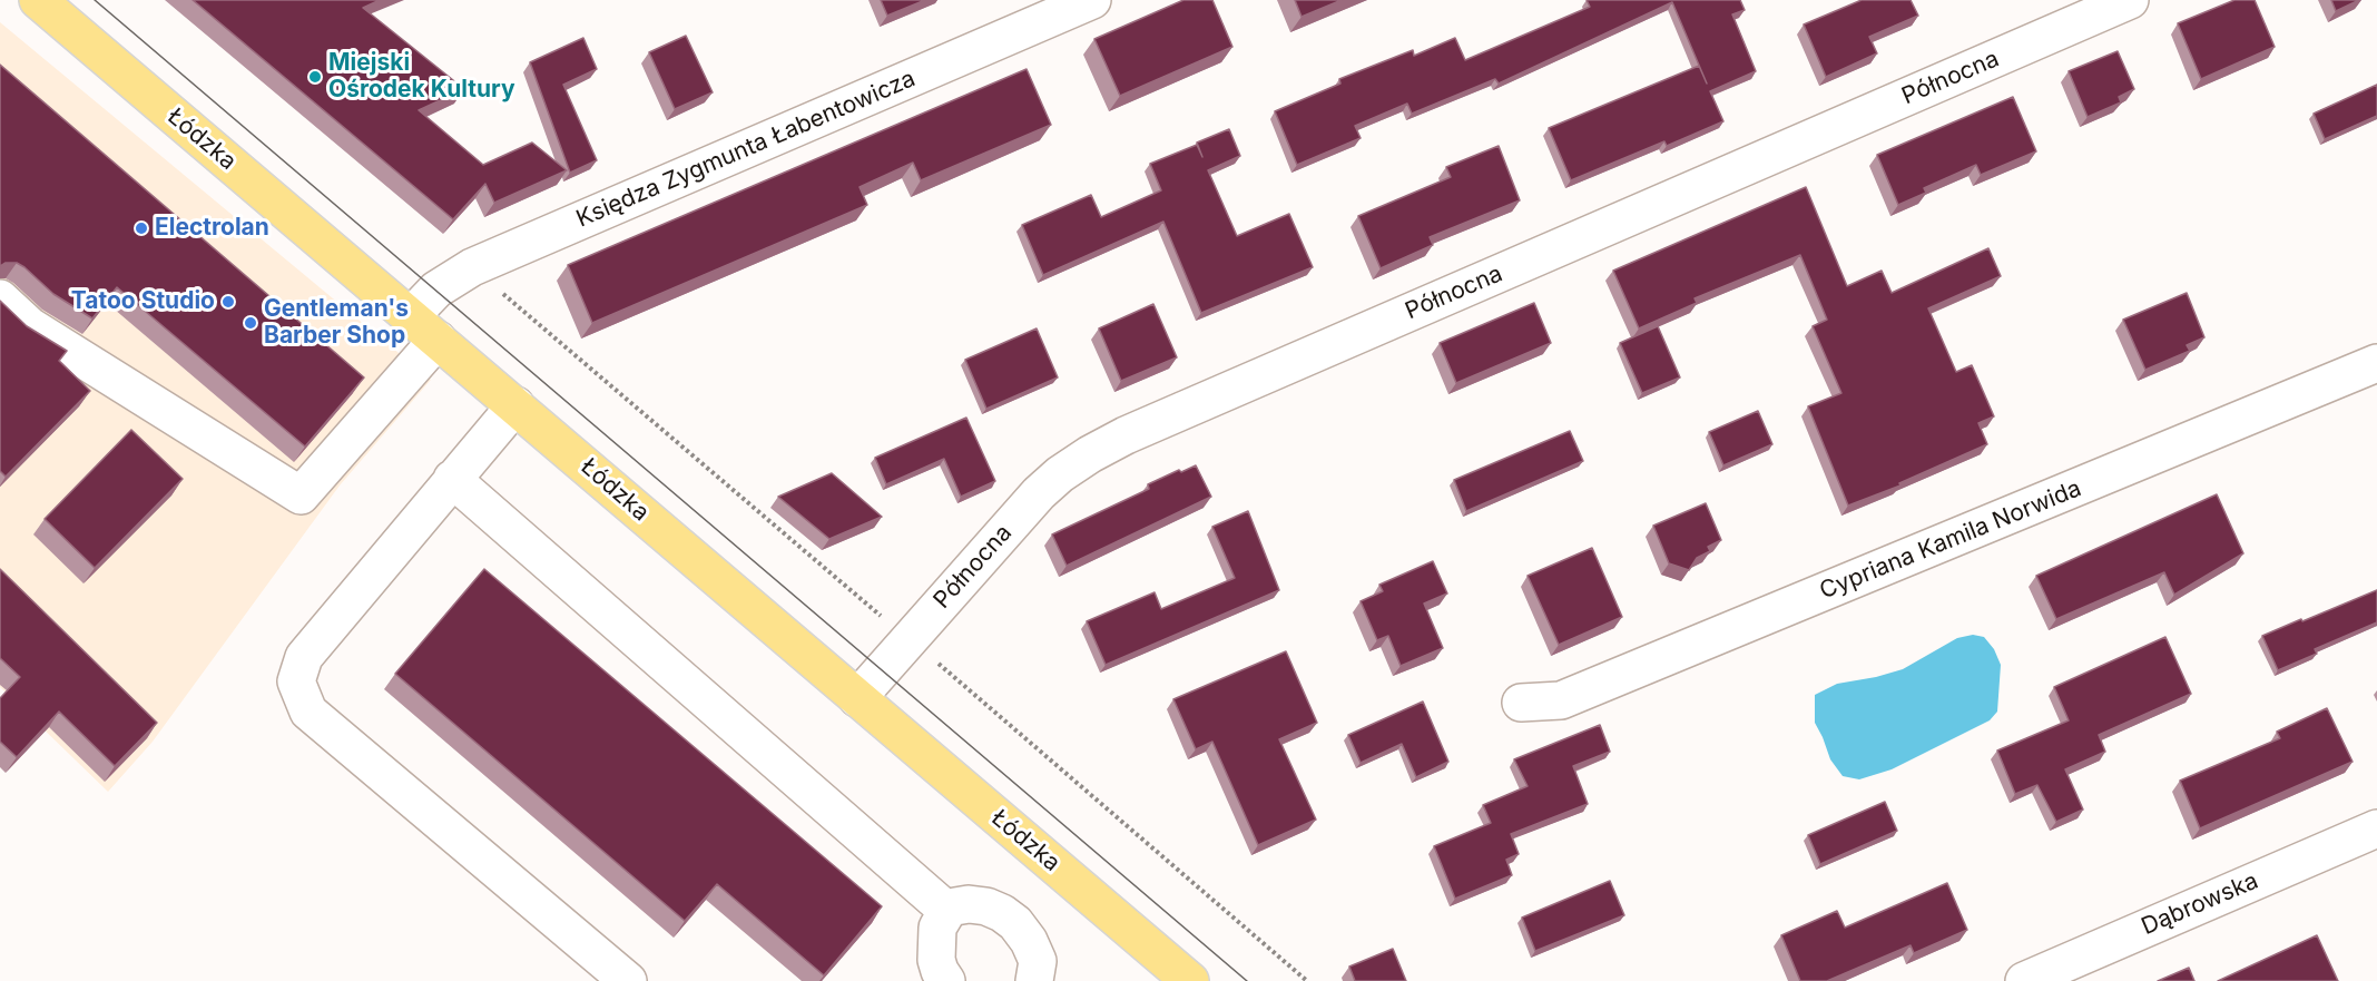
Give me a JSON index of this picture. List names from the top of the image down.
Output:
{
  "streets": {
    "main road": ["Łódzka"],
    "street": [
      "Północna",
      "Księdza Zygmunta Łabentowicza",
      "Cypriana Kamila Norwida",
      "Dąbrowska"
    ]
  },
  "crossings": [
    ["Północna", "Łódzka"],
    ["Łódzka", "Księdza Zygmunta Łabentowicza"]
  ],
  "places": [
    "Miejski Ośrodek Kultury",
    "Electrolan",
    "Tatoo Studio",
    "Gentleman's Barber Shop"
  ]
}
